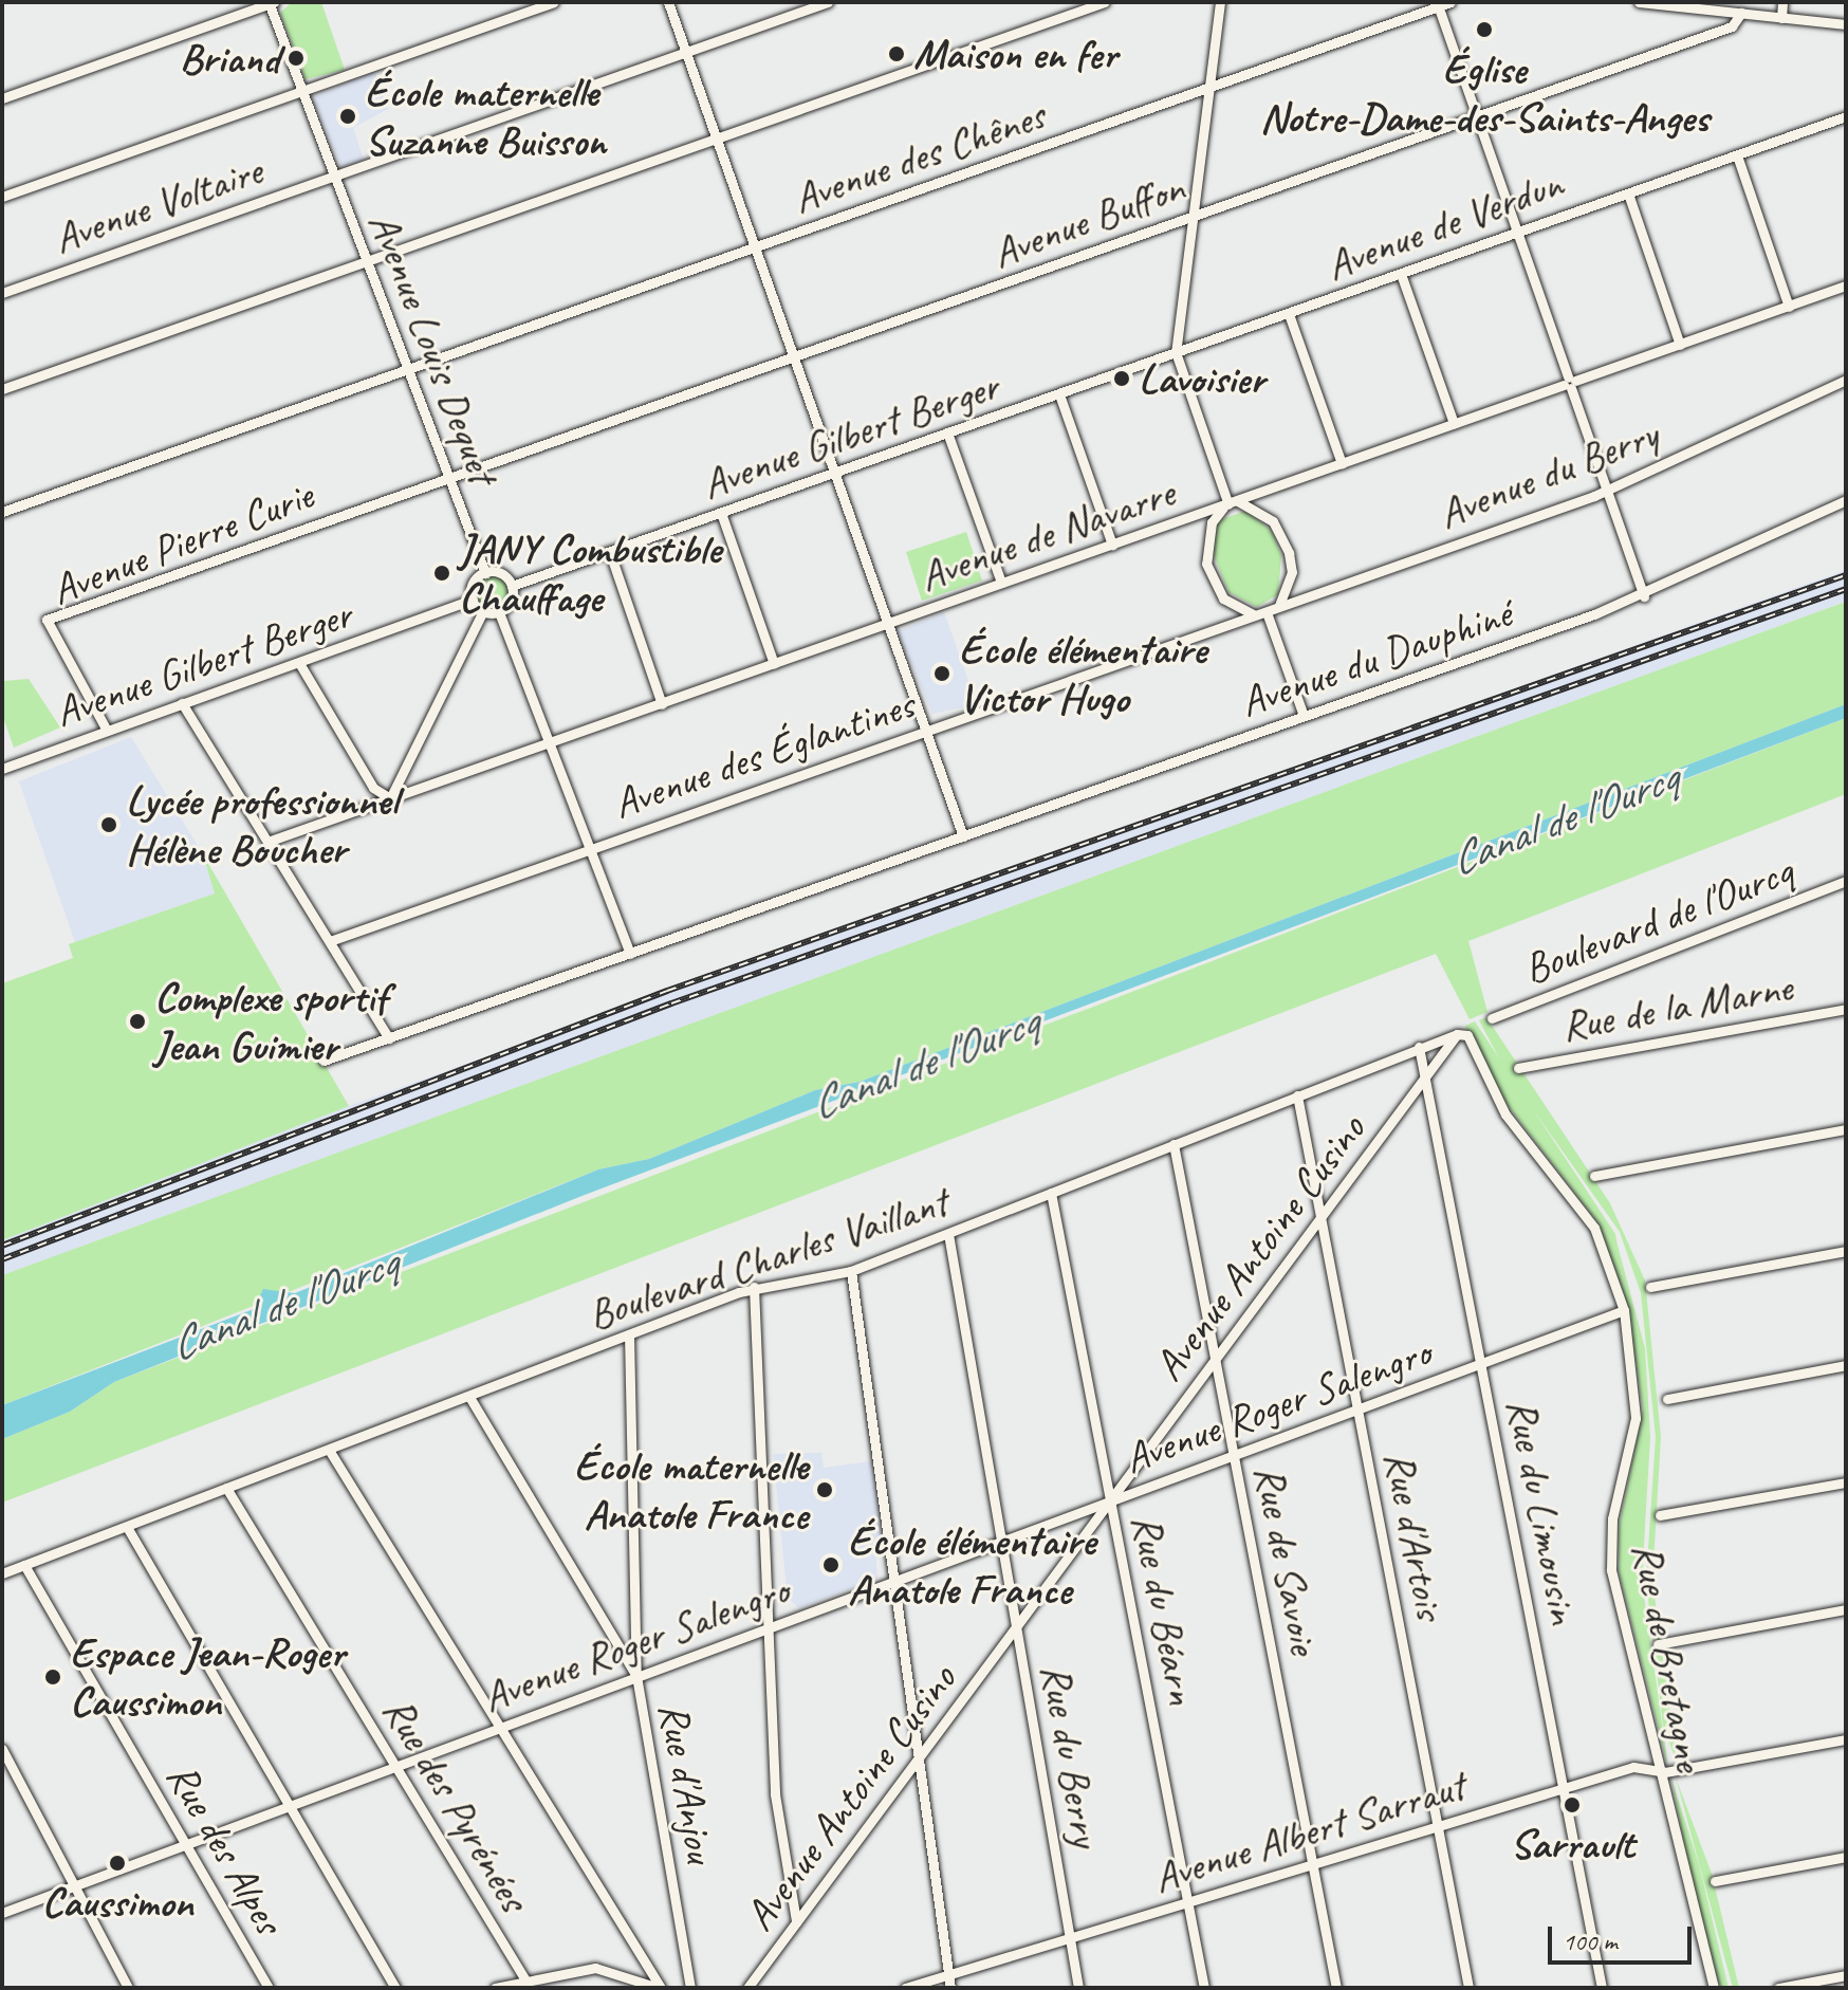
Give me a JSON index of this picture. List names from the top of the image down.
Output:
{
  "streets": {
    "street": [
      "Avenue des Chênes",
      "Avenue Voltaire",
      "Avenue Buffon",
      "Avenue de Verdun",
      "Avenue Louis Dequet",
      "Avenue Gilbert Berger",
      "Avenue du Berry",
      "Avenue de Navarre",
      "Avenue Pierre Curie",
      "Avenue du Dauphiné",
      "Avenue des Églantines",
      "Boulevard de l'Ourcq",
      "Rue de la Marne",
      "Avenue Antoine Cusino",
      "Boulevard Charles Vaillant",
      "Avenue Roger Salengro",
      "Rue du Limousin",
      "Rue d'Artois",
      "Rue de Savoie",
      "Rue du Béarn",
      "Rue de Bretagne",
      "Rue du Berry",
      "Rue d'Anjou",
      "Rue des Pyrénées",
      "Avenue Albert Sarraut",
      "Rue des Alpes"
    ]
  },
  "crossings": [
    ["Avenue des Chênes", "Avenue Louis Dequet"],
    ["Avenue Voltaire", "Avenue Louis Dequet"],
    ["Avenue Buffon", "Avenue Louis Dequet"],
    ["Avenue Buffon", "Avenue Pierre Curie"],
    ["Avenue de Verdun", "Avenue Gilbert Berger"],
    ["Avenue Louis Dequet", "Avenue Gilbert Berger"],
    ["Avenue Louis Dequet", "Avenue Pierre Curie"],
    ["Avenue Gilbert Berger", "Avenue Pierre Curie"],
    ["Avenue du Berry", "Avenue de Navarre"],
    ["Avenue du Berry", "Avenue des Églantines"],
    ["Avenue de Navarre", "Avenue des Églantines"],
    ["Avenue Antoine Cusino", "Boulevard Charles Vaillant"],
    ["Avenue Antoine Cusino", "Avenue Roger Salengro"],
    ["Avenue Antoine Cusino", "Rue du Limousin"],
    ["Avenue Antoine Cusino", "Rue d'Artois"],
    ["Avenue Antoine Cusino", "Rue de Savoie"],
    ["Avenue Antoine Cusino", "Rue du Béarn"],
    ["Avenue Antoine Cusino", "Rue de Bretagne"],
    ["Avenue Antoine Cusino", "Rue du Berry"],
    ["Boulevard Charles Vaillant", "Rue du Limousin"],
    ["Boulevard Charles Vaillant", "Rue d'Artois"],
    ["Boulevard Charles Vaillant", "Rue de Savoie"],
    ["Boulevard Charles Vaillant", "Rue du Béarn"],
    ["Boulevard Charles Vaillant", "Rue de Bretagne"],
    ["Boulevard Charles Vaillant", "Rue du Berry"],
    ["Boulevard Charles Vaillant", "Rue d'Anjou"],
    ["Boulevard Charles Vaillant", "Rue des Pyrénées"],
    ["Boulevard Charles Vaillant", "Rue des Alpes"],
    ["Avenue Roger Salengro", "Rue du Limousin"],
    ["Avenue Roger Salengro", "Rue d'Artois"],
    ["Avenue Roger Salengro", "Rue de Savoie"],
    ["Avenue Roger Salengro", "Rue du Béarn"],
    ["Avenue Roger Salengro", "Rue de Bretagne"],
    ["Avenue Roger Salengro", "Rue du Berry"],
    ["Avenue Roger Salengro", "Rue d'Anjou"],
    ["Avenue Roger Salengro", "Rue des Pyrénées"],
    ["Avenue Roger Salengro", "Rue des Alpes"],
    ["Rue du Limousin", "Avenue Albert Sarraut"],
    ["Rue d'Artois", "Avenue Albert Sarraut"],
    ["Rue de Savoie", "Avenue Albert Sarraut"],
    ["Rue du Béarn", "Avenue Albert Sarraut"],
    ["Rue de Bretagne", "Avenue Albert Sarraut"],
    ["Rue du Berry", "Avenue Albert Sarraut"]
  ],
  "water": ["Canal de l'Ourcq"],
  "places": [
    "Église Notre-Dame-des-Saints-Anges",
    "Maison en fer",
    "Briand",
    "École maternelle Suzanne Buisson",
    "Lavoisier",
    "JANY Combustible Chauffage",
    "École élémentaire Victor Hugo",
    "Lycée professionnel Hélène Boucher",
    "Complexe sportif Jean Guimier",
    "École maternelle Anatole France",
    "École élémentaire Anatole France",
    "Espace Jean-Roger Caussimon",
    "Sarrault",
    "Caussimon"
  ],
  "scale_bar": "100 m"
}
